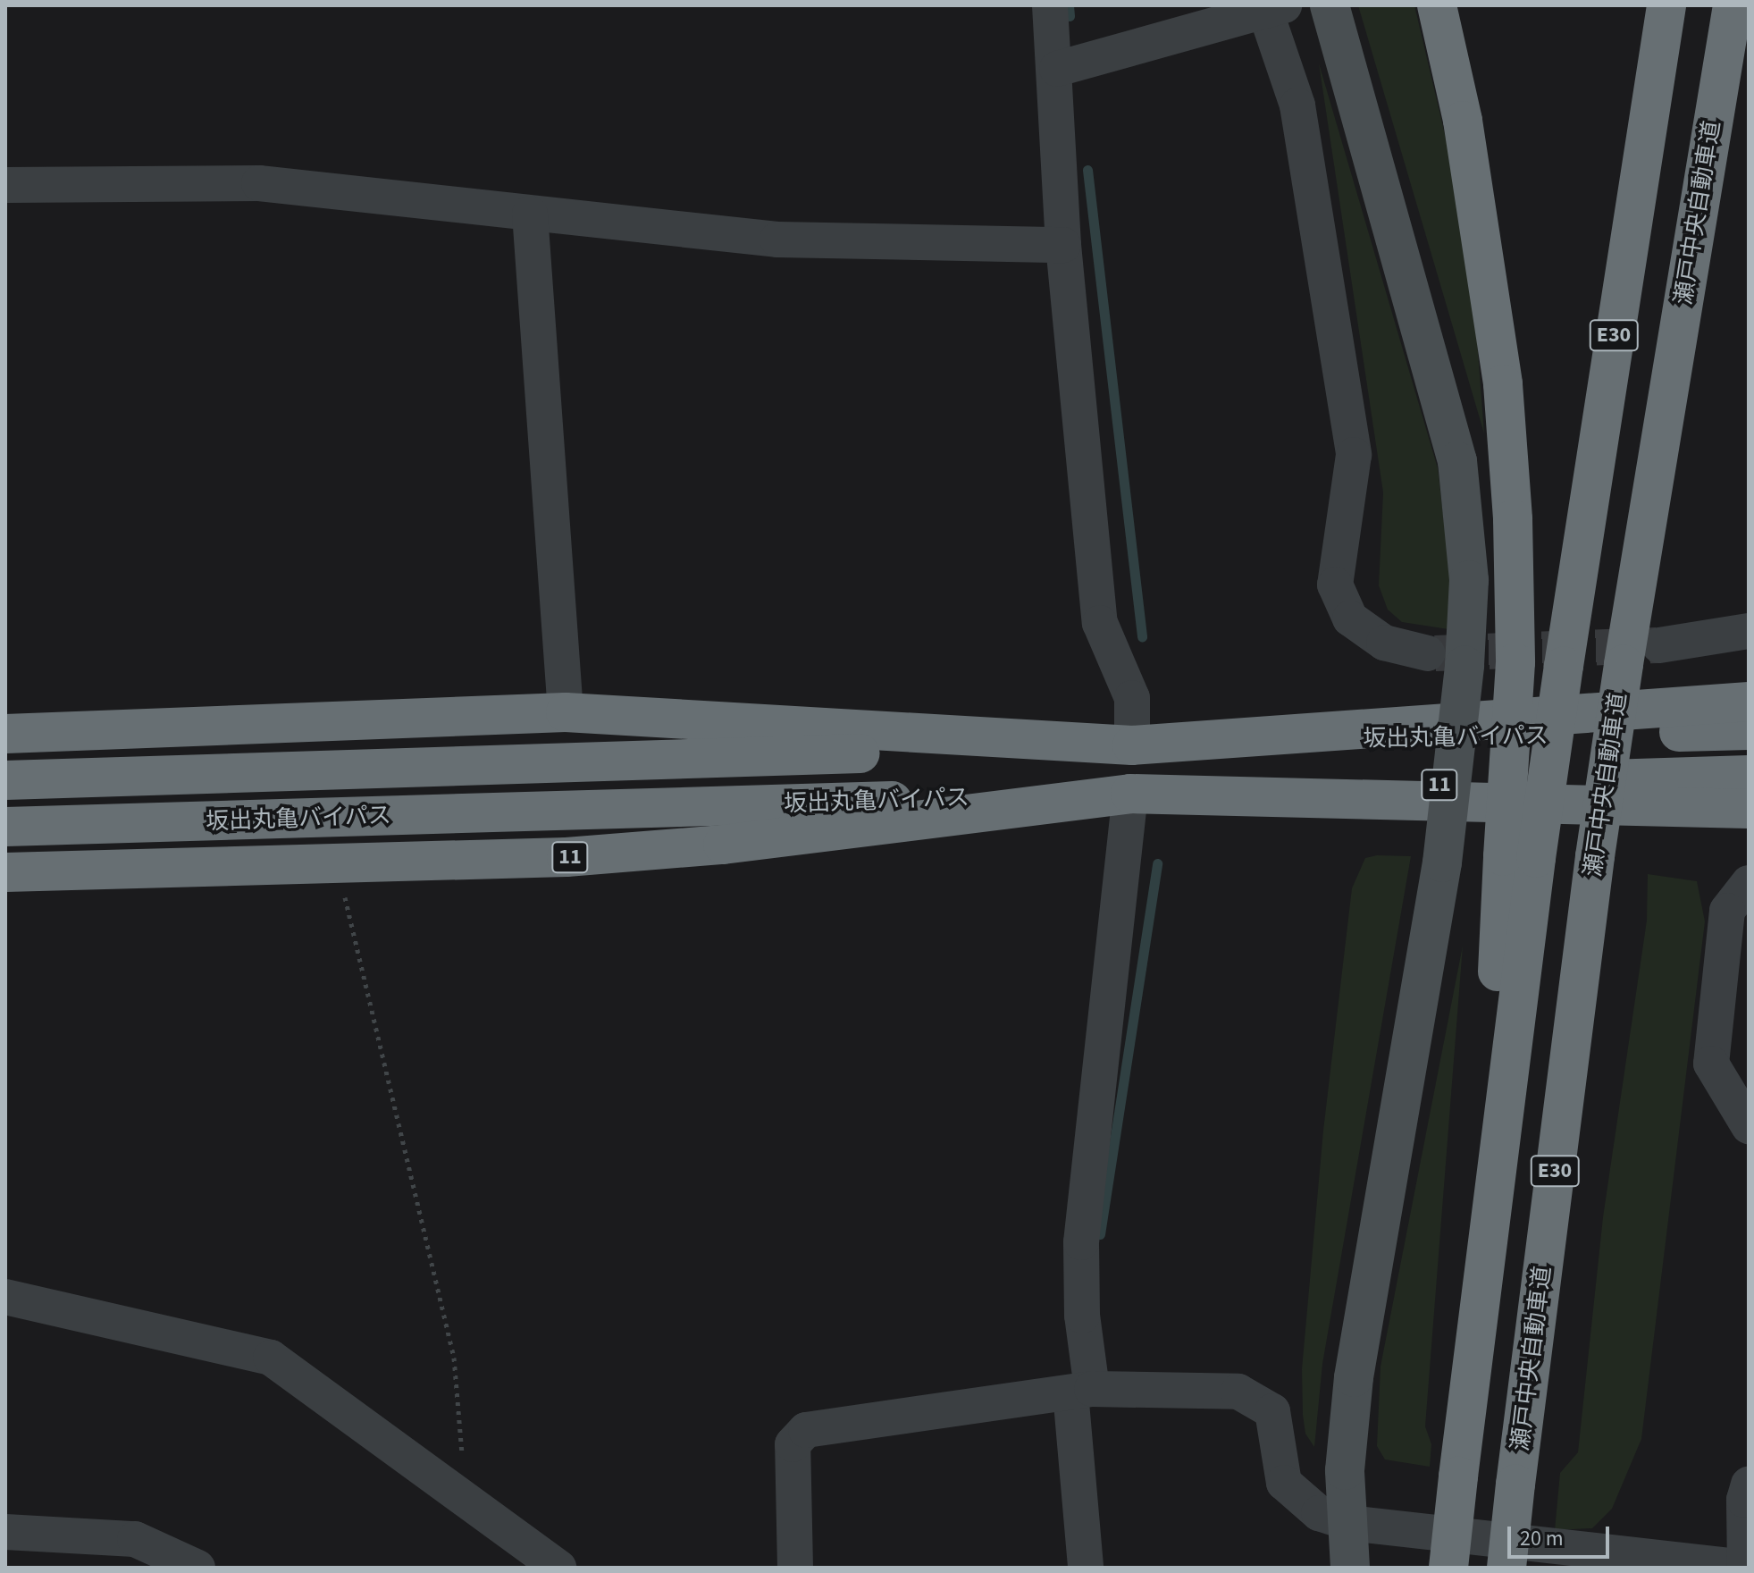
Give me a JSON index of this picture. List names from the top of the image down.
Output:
{
  "streets": {
    "highway": [
      "瀬戸中央自動車道",
      "E30",
      "坂出丸亀バイパス",
      "11"
    ]
  },
  "crossings": [
    ["坂出丸亀バイパス", "11"]
  ],
  "scale_bar": "20 m"
}
